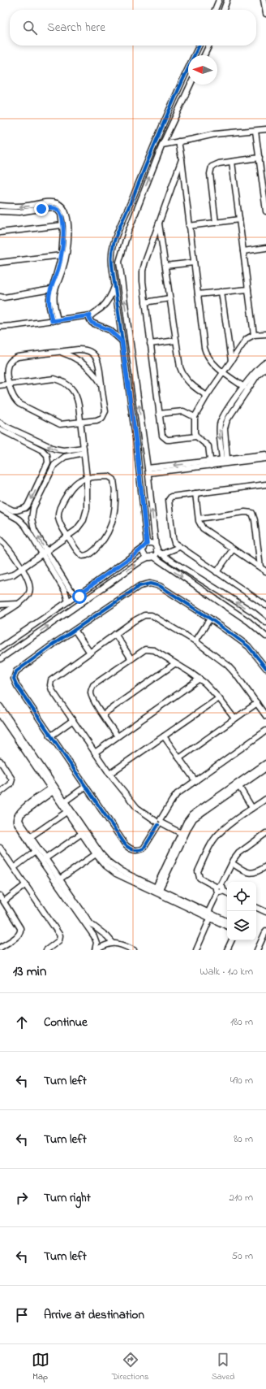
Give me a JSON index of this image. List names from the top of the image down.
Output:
{
  "north": "left",
  "page": {
    "search": "Search here",
    "heading": ["13 min", "Walk · 1.0 km"],
    "list": [
      ["Continue", "180 m"],
      ["Turn left", "490 m"],
      ["Turn left", "80 m"],
      ["Turn right", "210 m"],
      ["Turn left", "50 m"],
      "Arrive at destination"
    ],
    "nav": ["Map", "Directions", "Saved"]
  }
}
